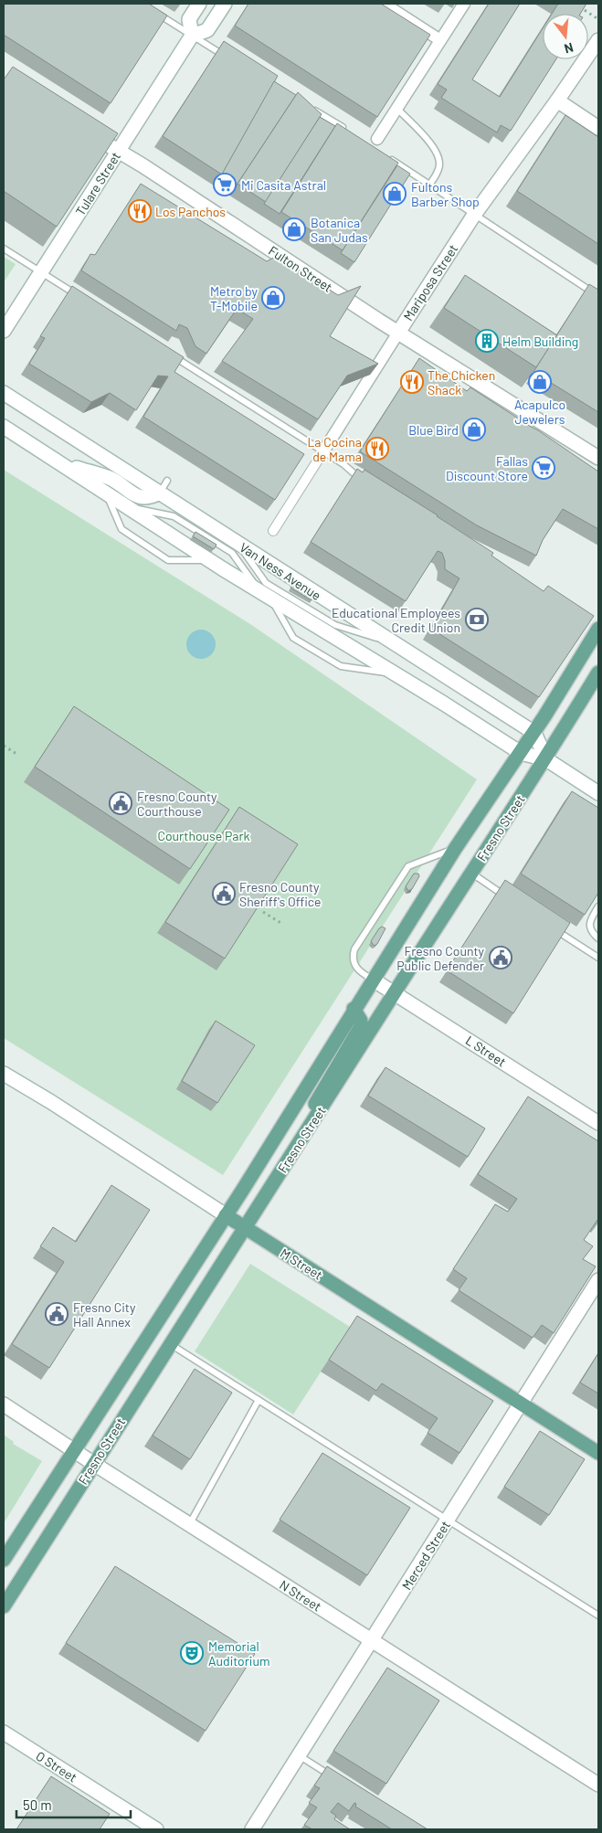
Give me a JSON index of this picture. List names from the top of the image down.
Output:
{
  "streets": {
    "main road": ["Fresno Street", "M Street"],
    "street": [
      "Tulare Street",
      "Fulton Street",
      "Mariposa Street",
      "Van Ness Avenue",
      "L Street",
      "Merced Street",
      "N Street",
      "O Street"
    ]
  },
  "crossings": [
    ["Tulare Street", "Fulton Street"],
    ["Fulton Street", "Mariposa Street"],
    ["Van Ness Avenue", "Fresno Street"],
    ["Fresno Street", "L Street"],
    ["Fresno Street", "M Street"],
    ["Fresno Street", "N Street"],
    ["M Street", "Merced Street"],
    ["Merced Street", "N Street"]
  ],
  "parks": ["Courthouse Park"],
  "places": {
    "supermarket": ["Mi Casita Astral", "Fallas Discount Store"],
    "shop": [
      "Fultons Barber Shop",
      "Botanica San Judas",
      "Metro by T-Mobile",
      "Acapulco Jewelers",
      "Blue Bird"
    ],
    "restaurant": ["Los Panchos", "The Chicken Shack", "La Cocina de Mama"],
    "building": ["Helm Building"],
    "bank": ["Educational Employees Credit Union"],
    "public building": [
      "Fresno County Courthouse",
      "Fresno County Sheriff's Office",
      "Fresno County Public Defender",
      "Fresno City Hall Annex"
    ],
    "theatre": ["Memorial Auditorium"]
  },
  "scale_bar": "50 m",
  "north": "bottom"
}
